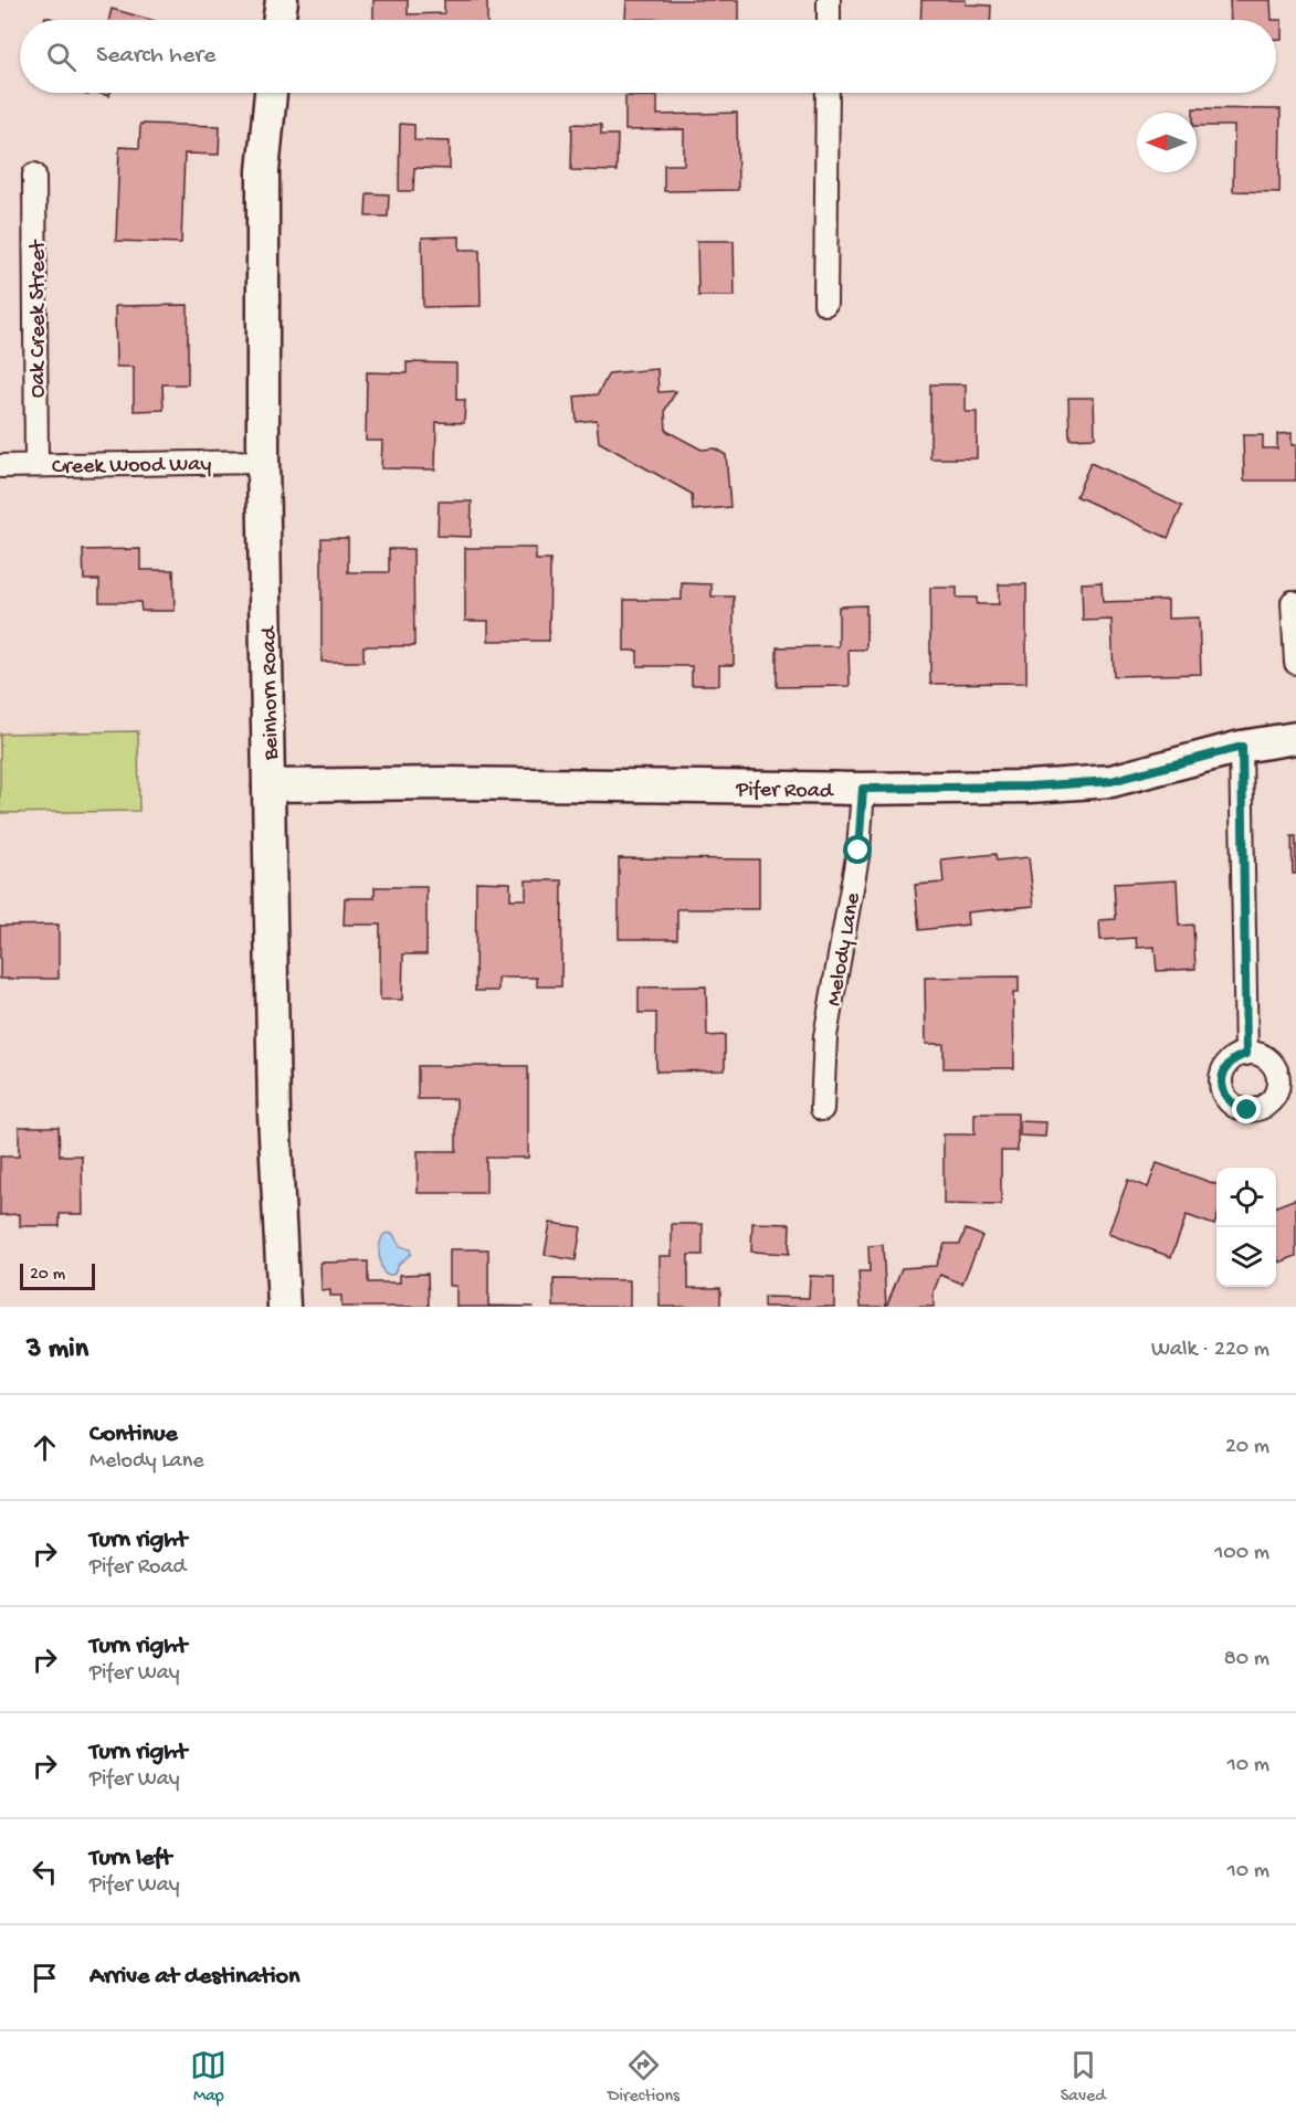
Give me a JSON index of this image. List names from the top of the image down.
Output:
{
  "streets": {
    "street": [
      "Oak Creek Street",
      "Creek Wood Way",
      "Beinhorn Road",
      "Pifer Road",
      "Melody Lane"
    ]
  },
  "crossings": [
    ["Oak Creek Street", "Creek Wood Way"],
    ["Creek Wood Way", "Beinhorn Road"],
    ["Beinhorn Road", "Pifer Road"],
    ["Pifer Road", "Melody Lane"]
  ],
  "scale_bar": "20 m",
  "north": "left",
  "page": {
    "search": "Search here",
    "scale": "20 m",
    "heading": ["3 min", "Walk · 220 m"],
    "list": [
      ["Continue", "Melody Lane", "20 m"],
      ["Turn right", "Pifer Road", "100 m"],
      ["Turn right", "Pifer Way", "80 m"],
      ["Turn right", "Pifer Way", "10 m"],
      ["Turn left", "Pifer Way", "10 m"],
      "Arrive at destination"
    ],
    "nav": ["Map", "Directions", "Saved"]
  }
}
